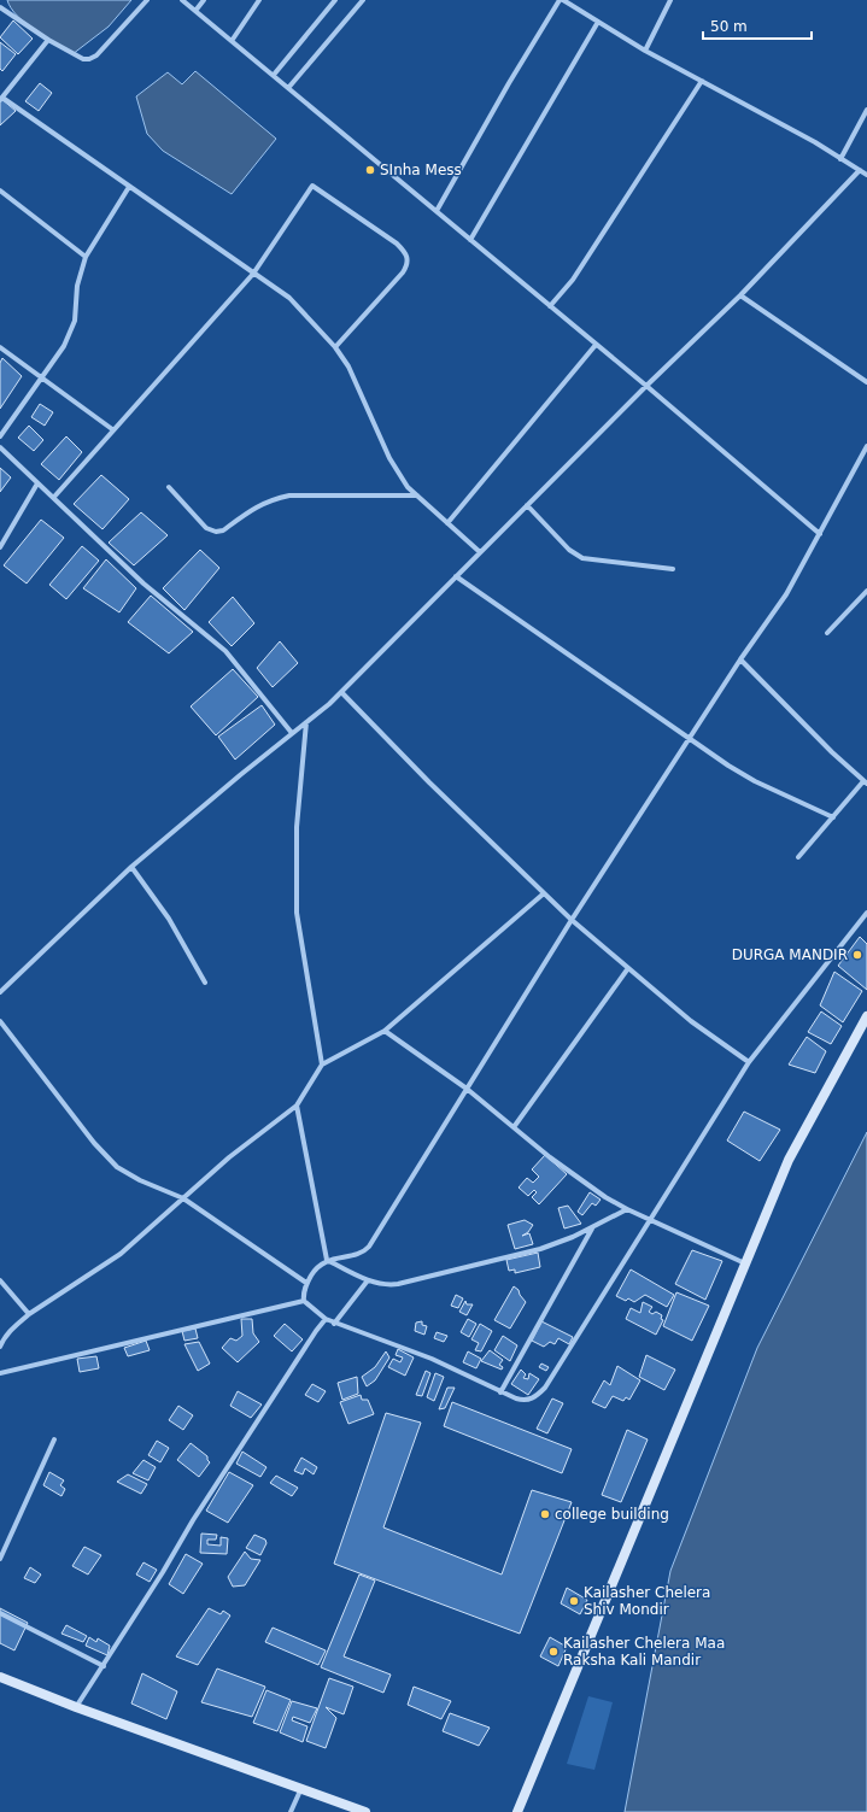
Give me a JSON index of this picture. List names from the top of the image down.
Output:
{
  "places": [
    "SInha Mess",
    "DURGA MANDIR",
    "college building",
    "Kailasher Chelera Shiv Mondir",
    "Kailasher Chelera Maa Raksha Kali Mandir"
  ],
  "scale_bar": "50 m"
}
